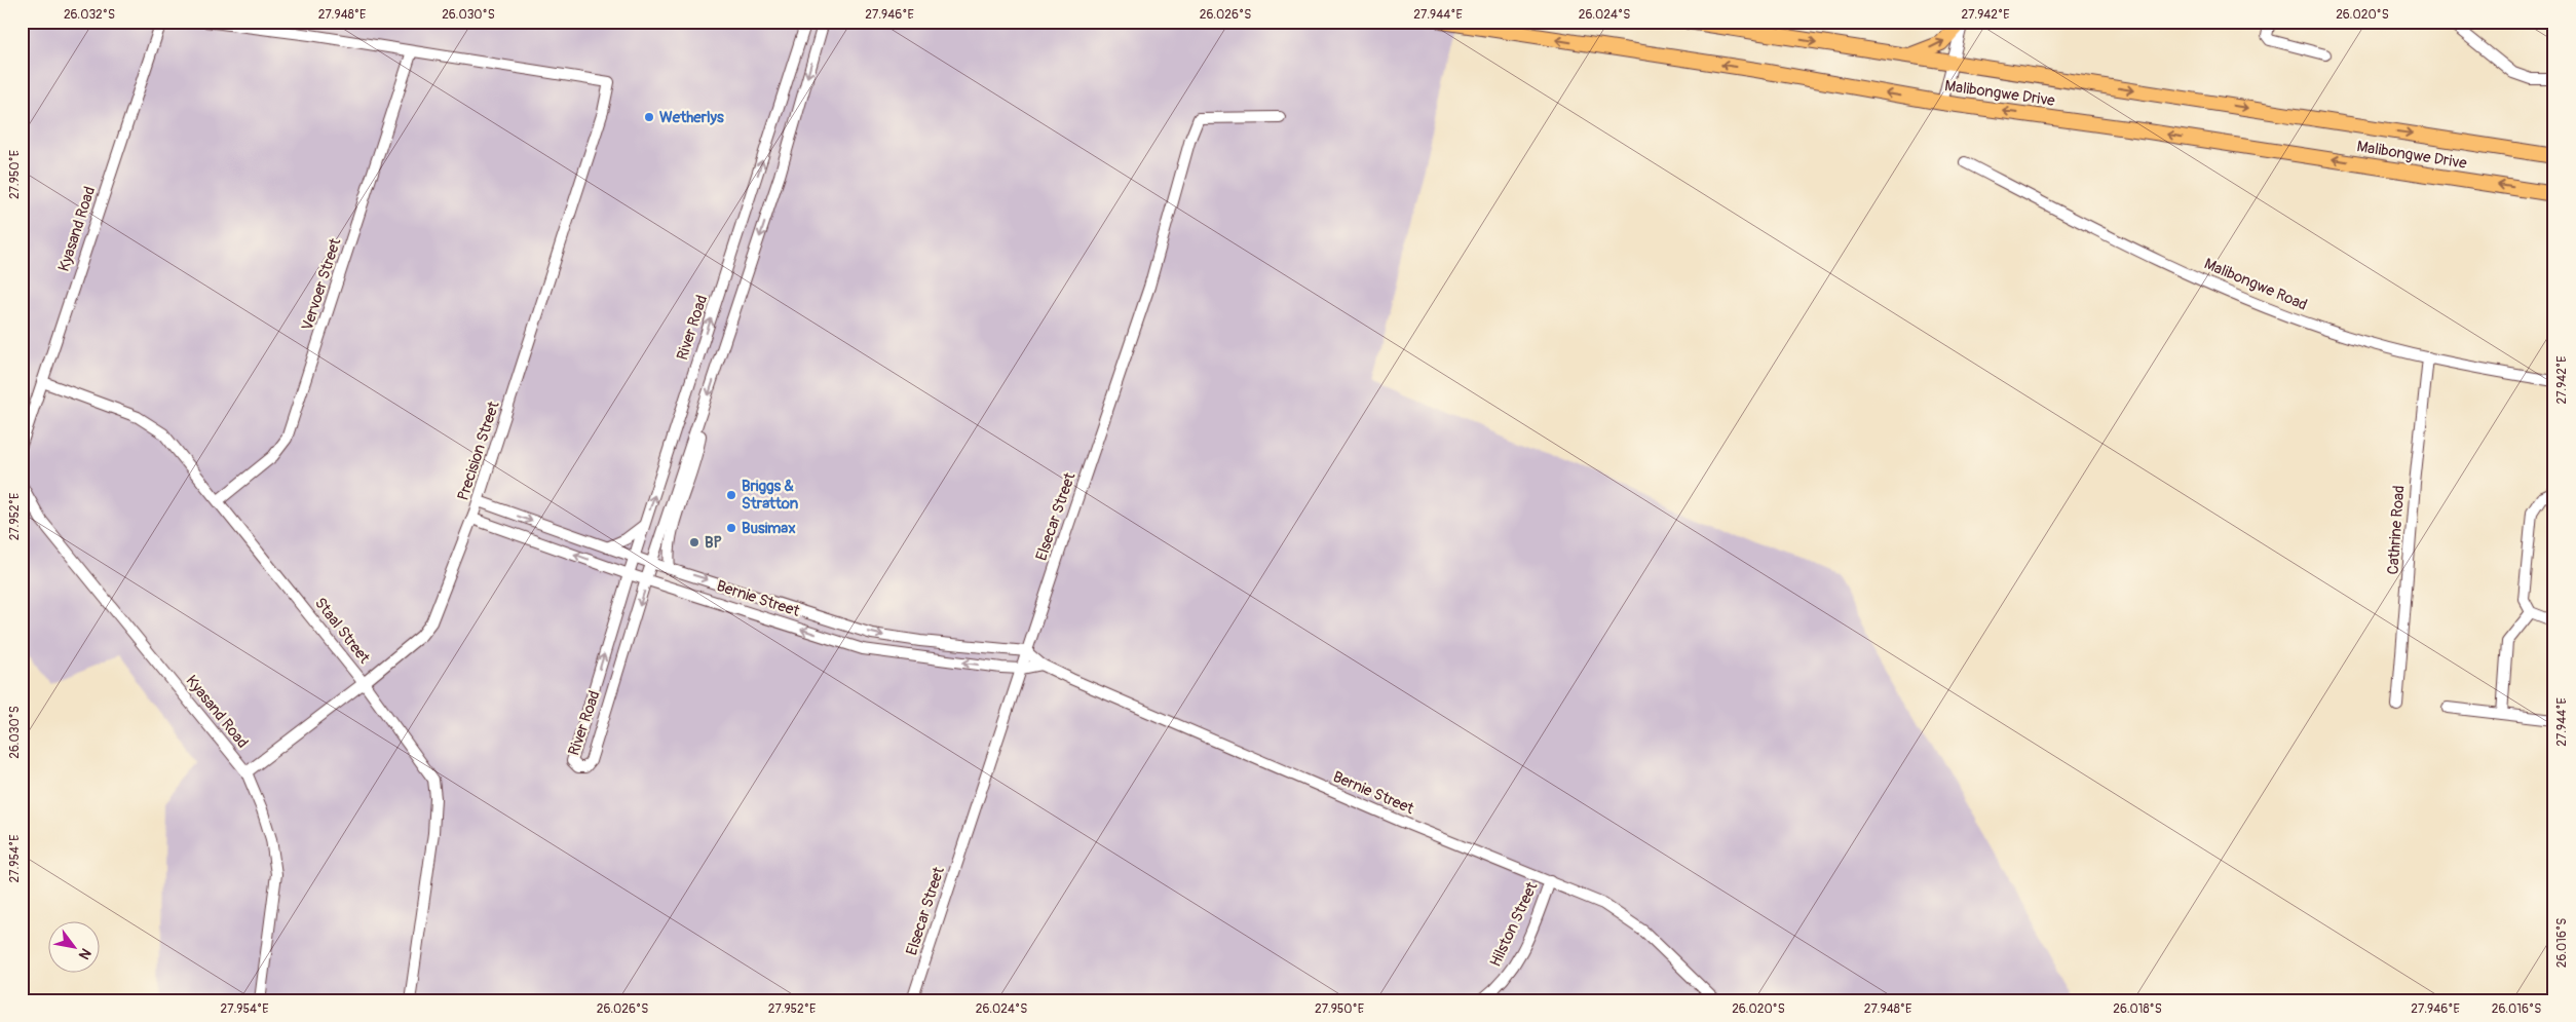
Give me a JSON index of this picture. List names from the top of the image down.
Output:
{
  "streets": {
    "main road": ["Malibongwe Drive"],
    "street": [
      "Kyasand Road",
      "Vervoer Street",
      "Malibongwe Road",
      "River Road",
      "Precision Street",
      "Elsecar Street",
      "Cathrine Road",
      "Bernie Street",
      "Staal Street",
      "Hilston Street"
    ]
  },
  "crossings": [
    ["Kyasand Road", "Precision Street"],
    ["Kyasand Road", "Staal Street"],
    ["Vervoer Street", "Precision Street"],
    ["Vervoer Street", "Staal Street"],
    ["Malibongwe Road", "Cathrine Road"],
    ["River Road", "Bernie Street"],
    ["Precision Street", "Bernie Street"],
    ["Precision Street", "Staal Street"],
    ["Elsecar Street", "Bernie Street"],
    ["Bernie Street", "Hilston Street"]
  ],
  "places": [
    "Wetherlys",
    "Briggs & Stratton",
    "Busimax",
    "BP"
  ],
  "north": "bottom right",
  "coordinates": [
    "26.032°S",
    "27.948°E",
    "26.030°S",
    "27.946°E",
    "26.026°S",
    "27.944°E",
    "26.024°S",
    "27.942°E",
    "26.020°S",
    "27.950°E",
    "27.952°E",
    "27.954°E",
    "26.016°S",
    "26.018°S"
  ]
}
